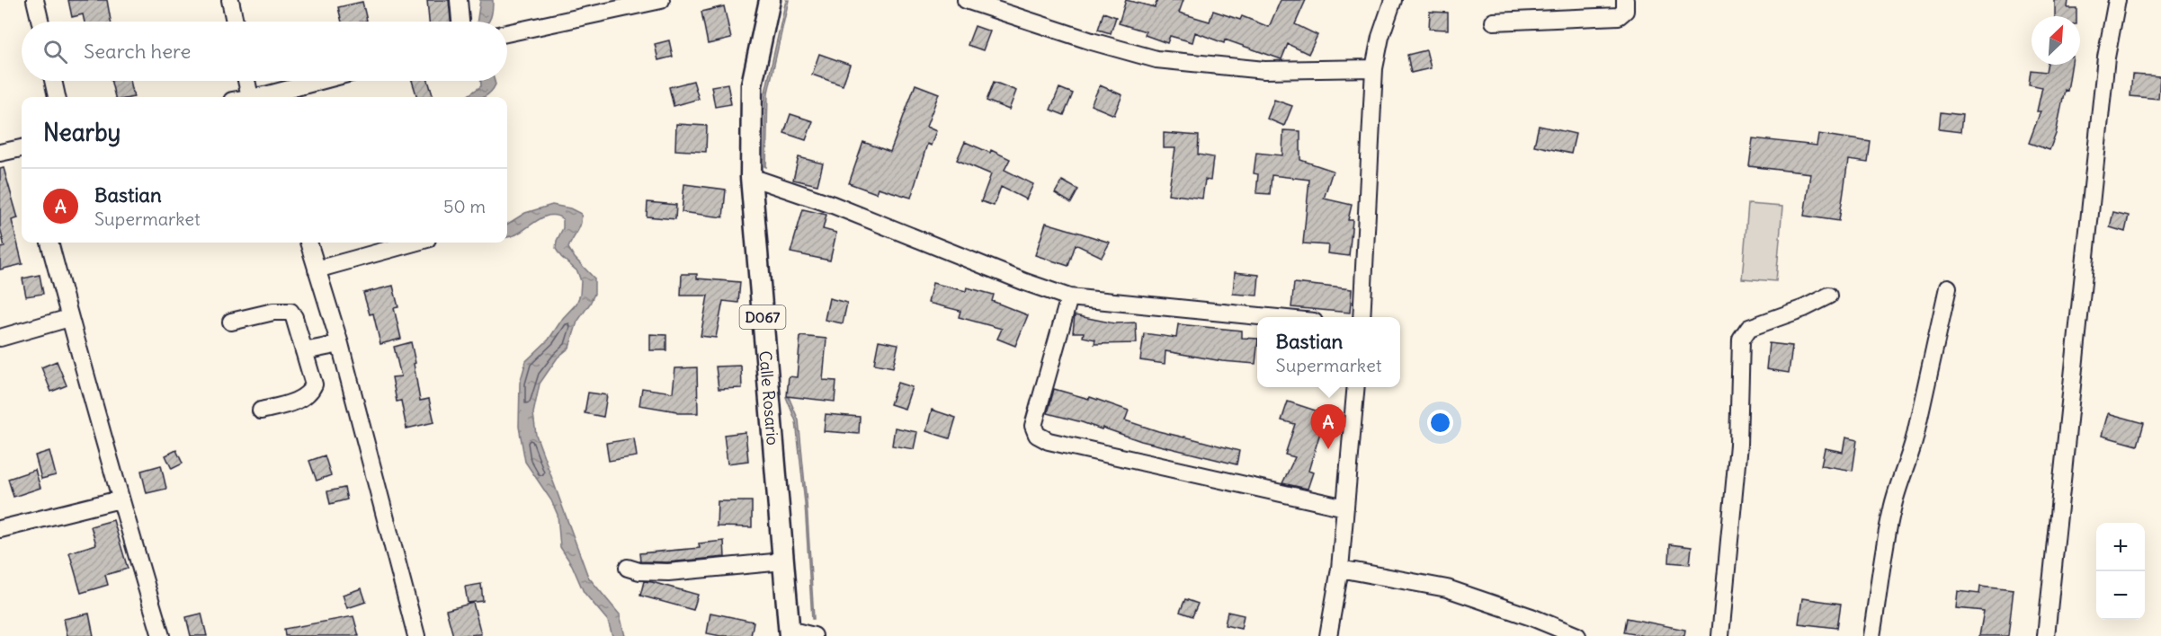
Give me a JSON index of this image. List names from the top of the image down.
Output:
{
  "streets": {
    "main road": ["D067", "Calle Rosario"]
  },
  "north": "top right",
  "page": {
    "search": "Search here",
    "heading": "Nearby",
    "list": [
      {
        "mark": "A",
        "name": "Bastian",
        "note": "Supermarket",
        "value": "50 m"
      }
    ],
    "popup": ["Bastian", "Supermarket"],
    "pins": "A",
    "map_buttons": ["+", "−"]
  }
}
